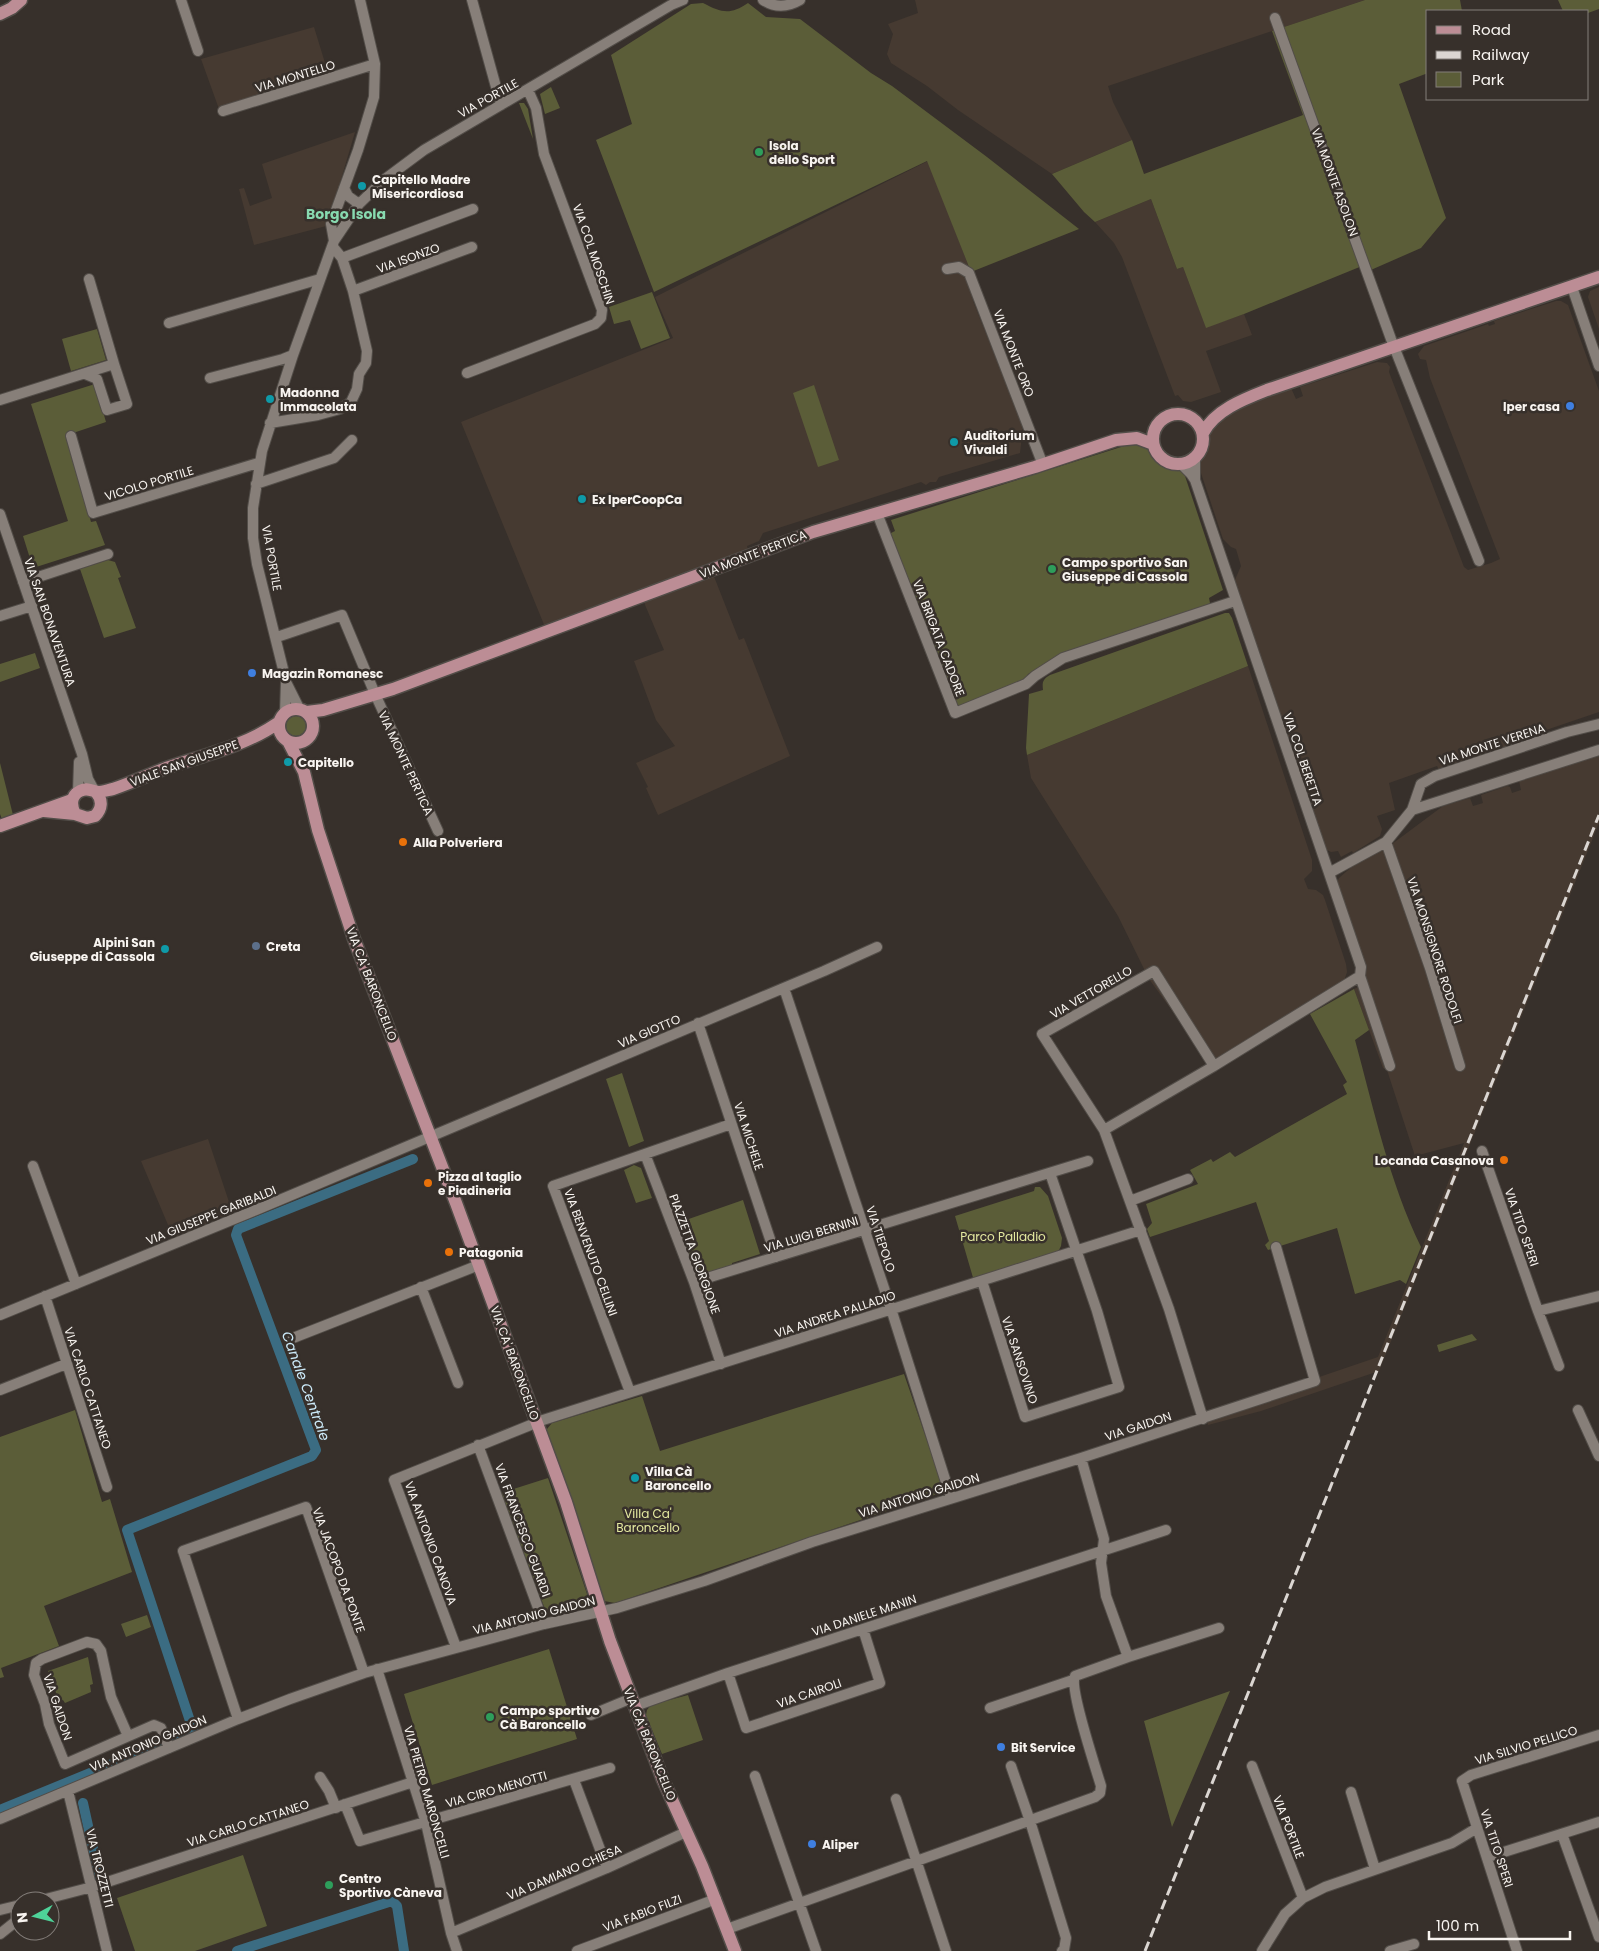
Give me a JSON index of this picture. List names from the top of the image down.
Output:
{
  "streets": {
    "main road": ["VIA MONTE PERTICA", "VIALE SAN GIUSEPPE", "VIA CA' BARONCELLO"],
    "street": [
      "VIA MONTELLO",
      "VIA PORTILE",
      "VIA MONTE ASOLON",
      "VIA COL MOSCHIN",
      "VIA ISONZO",
      "VIA MONTE ORO",
      "VICOLO PORTILE",
      "VIA SAN BONAVENTURA",
      "VIA BRIGATA CADORE",
      "VIA MONTE VERENA",
      "VIA COL BERETTA",
      "VIA MONSIGNORE RODOLFI",
      "VIA VETTORELLO",
      "VIA GIOTTO",
      "VIA MICHELE",
      "VIA GIUSEPPE GARIBALDI",
      "VIA TITO SPERI",
      "VIA LUIGI BERNINI",
      "VIA TIEPOLO",
      "VIA BENVENUTO CELLINI",
      "PIAZZETTA GIORGIONE",
      "VIA ANDREA PALLADIO",
      "VIA SANSOVINO",
      "VIA CARLO CATTANEO",
      "VIA GAIDON",
      "VIA ANTONIO GAIDON",
      "VIA FRANCESCO GUARDI",
      "VIA ANTONIO CANOVA",
      "VIA JACOPO DA PONTE",
      "VIA DANIELE MANIN",
      "VIA CAIROLI",
      "VIA SILVIO PELLICO",
      "VIA CIRO MENOTTI",
      "VIA PIETRO MARONCELLI",
      "VIA TROZZETTI",
      "VIA DAMIANO CHIESA",
      "VIA FABIO FILZI"
    ]
  },
  "crossings": [
    ["VIA PORTILE", "VIA COL MOSCHIN"],
    ["VIA PORTILE", "VICOLO PORTILE"],
    ["VIA PORTILE", "VIA MONTE PERTICA"],
    ["VIA PORTILE", "VIALE SAN GIUSEPPE"],
    ["VIA PORTILE", "VIA CA' BARONCELLO"],
    ["VIA MONTE ORO", "VIA MONTE PERTICA"],
    ["VIA MONTE PERTICA", "VIA BRIGATA CADORE"],
    ["VIA MONTE PERTICA", "VIA COL BERETTA"],
    ["VIA MONTE PERTICA", "VIALE SAN GIUSEPPE"],
    ["VIA MONTE PERTICA", "VIA CA' BARONCELLO"],
    ["VIA SAN BONAVENTURA", "VIALE SAN GIUSEPPE"],
    ["VIA BRIGATA CADORE", "VIA COL BERETTA"],
    ["VIA MONTE VERENA", "VIA MONSIGNORE RODOLFI"],
    ["VIALE SAN GIUSEPPE", "VIA CA' BARONCELLO"],
    ["VIA CA' BARONCELLO", "VIA GIOTTO"],
    ["VIA CA' BARONCELLO", "VIA GIUSEPPE GARIBALDI"],
    ["VIA CA' BARONCELLO", "VIA ANDREA PALLADIO"],
    ["VIA CA' BARONCELLO", "VIA ANTONIO GAIDON"],
    ["VIA CA' BARONCELLO", "VIA ANTONIO CANOVA"],
    ["VIA CA' BARONCELLO", "VIA DANIELE MANIN"],
    ["VIA CA' BARONCELLO", "VIA DAMIANO CHIESA"],
    ["VIA CA' BARONCELLO", "VIA FABIO FILZI"],
    ["VIA VETTORELLO", "VIA ANDREA PALLADIO"],
    ["VIA VETTORELLO", "VIA GAIDON"],
    ["VIA GIOTTO", "VIA MICHELE"],
    ["VIA GIOTTO", "VIA GIUSEPPE GARIBALDI"],
    ["VIA GIOTTO", "VIA TIEPOLO"],
    ["VIA MICHELE", "VIA LUIGI BERNINI"],
    ["VIA MICHELE", "VIA BENVENUTO CELLINI"],
    ["VIA GIUSEPPE GARIBALDI", "VIA CARLO CATTANEO"],
    ["VIA TITO SPERI", "VIA SILVIO PELLICO"],
    ["VIA LUIGI BERNINI", "VIA TIEPOLO"],
    ["VIA LUIGI BERNINI", "PIAZZETTA GIORGIONE"],
    ["VIA TIEPOLO", "VIA ANDREA PALLADIO"],
    ["VIA TIEPOLO", "VIA ANTONIO GAIDON"],
    ["VIA BENVENUTO CELLINI", "PIAZZETTA GIORGIONE"],
    ["VIA BENVENUTO CELLINI", "VIA ANDREA PALLADIO"],
    ["PIAZZETTA GIORGIONE", "VIA ANDREA PALLADIO"],
    ["VIA ANDREA PALLADIO", "VIA SANSOVINO"],
    ["VIA ANDREA PALLADIO", "VIA ANTONIO CANOVA"],
    ["VIA CARLO CATTANEO", "VIA CIRO MENOTTI"],
    ["VIA CARLO CATTANEO", "VIA PIETRO MARONCELLI"],
    ["VIA CARLO CATTANEO", "VIA TROZZETTI"],
    ["VIA GAIDON", "VIA ANTONIO GAIDON"],
    ["VIA ANTONIO GAIDON", "VIA FRANCESCO GUARDI"],
    ["VIA ANTONIO GAIDON", "VIA ANTONIO CANOVA"],
    ["VIA ANTONIO GAIDON", "VIA JACOPO DA PONTE"],
    ["VIA ANTONIO GAIDON", "VIA PIETRO MARONCELLI"],
    ["VIA ANTONIO GAIDON", "VIA TROZZETTI"],
    ["VIA FRANCESCO GUARDI", "VIA ANTONIO CANOVA"],
    ["VIA DANIELE MANIN", "VIA CAIROLI"],
    ["VIA CIRO MENOTTI", "VIA PIETRO MARONCELLI"],
    ["VIA PIETRO MARONCELLI", "VIA DAMIANO CHIESA"]
  ],
  "districts": ["Borgo Isola"],
  "water": ["Canale Centrale"],
  "parks": ["Parco Palladio", "Villa Ca' Baroncello"],
  "places": [
    "Isola dello Sport",
    "Capitello Madre Misericordiosa",
    "Madonna Immacolata",
    "Iper casa",
    "Auditorium Vivaldi",
    "Ex IperCoopCa",
    "Campo sportivo San Giuseppe di Cassola",
    "Magazin Romanesc",
    "Capitello",
    "Alla Polveriera",
    "Creta",
    "Alpini San Giuseppe di Cassola",
    "Locanda Casanova",
    "Pizza al taglio e Piadineria",
    "Patagonia",
    "Villa Cà Baroncello",
    "Campo sportivo Cà Baroncello",
    "Bit Service",
    "Aliper",
    "Centro Sportivo Càneva"
  ],
  "legend": ["Road", "Railway", "Park"],
  "scale_bar": "100 m",
  "north": "left"
}
